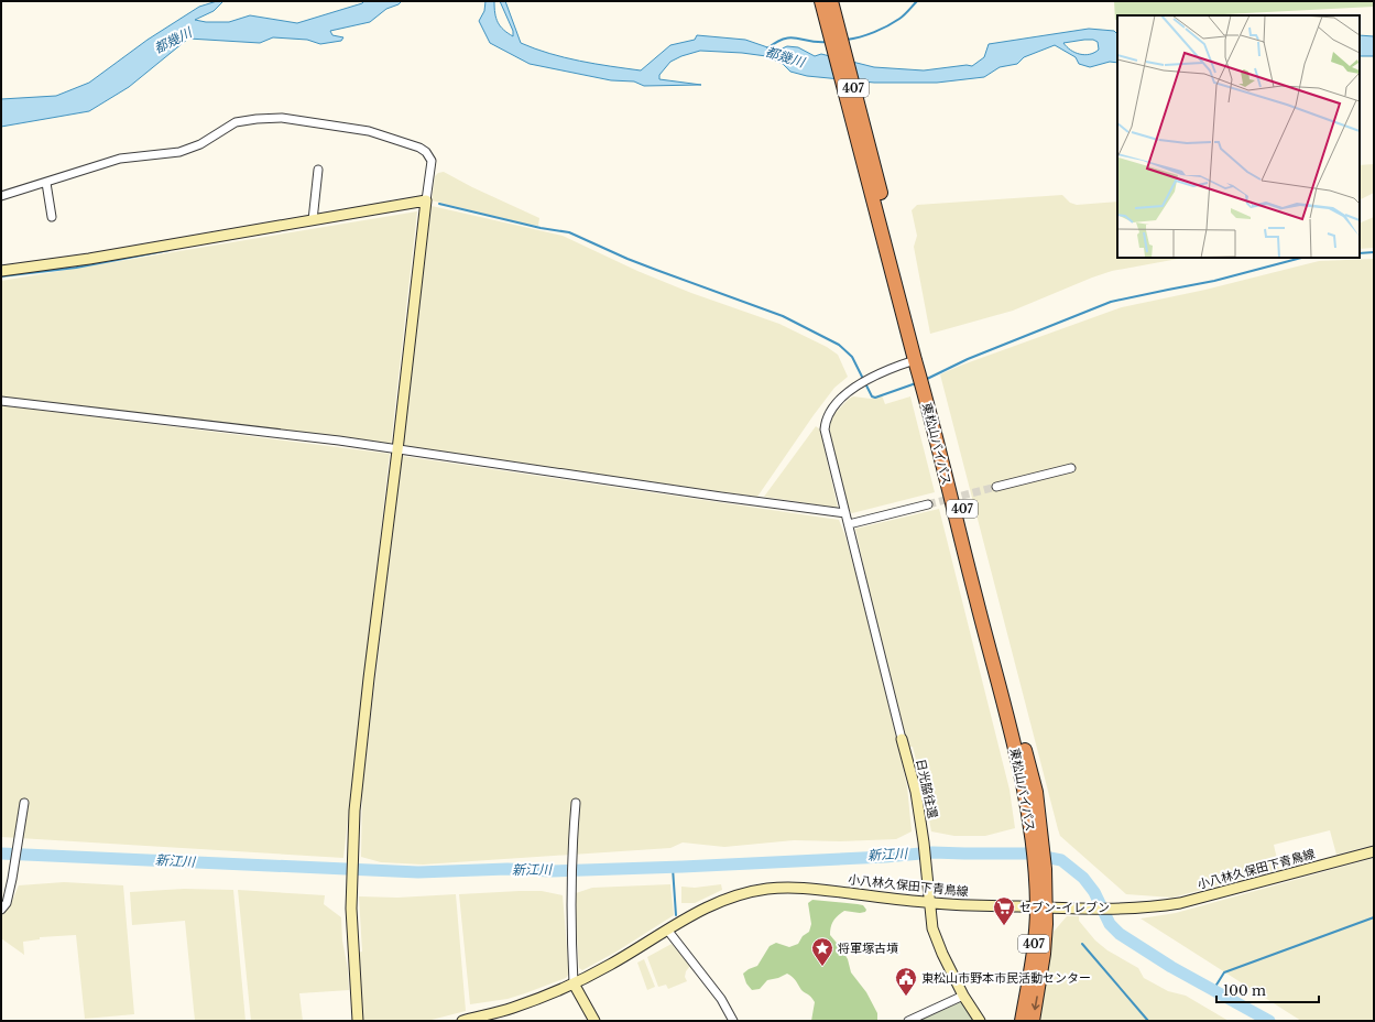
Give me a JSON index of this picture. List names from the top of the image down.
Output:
{
  "streets": {
    "highway": ["407", "東松山バイパス"],
    "street": ["日光脇往還", "小八林久保田下青鳥線"]
  },
  "crossings": [
    ["東松山バイパス", "小八林久保田下青鳥線"],
    ["日光脇往還", "小八林久保田下青鳥線"]
  ],
  "water": ["都幾川", "新江川"],
  "places": {
    "supermarket": ["セブン-イレブン"],
    "place": ["将軍塚古墳"],
    "public building": ["東松山市野本市民活動センター"]
  },
  "scale_bar": "100 m"
}
